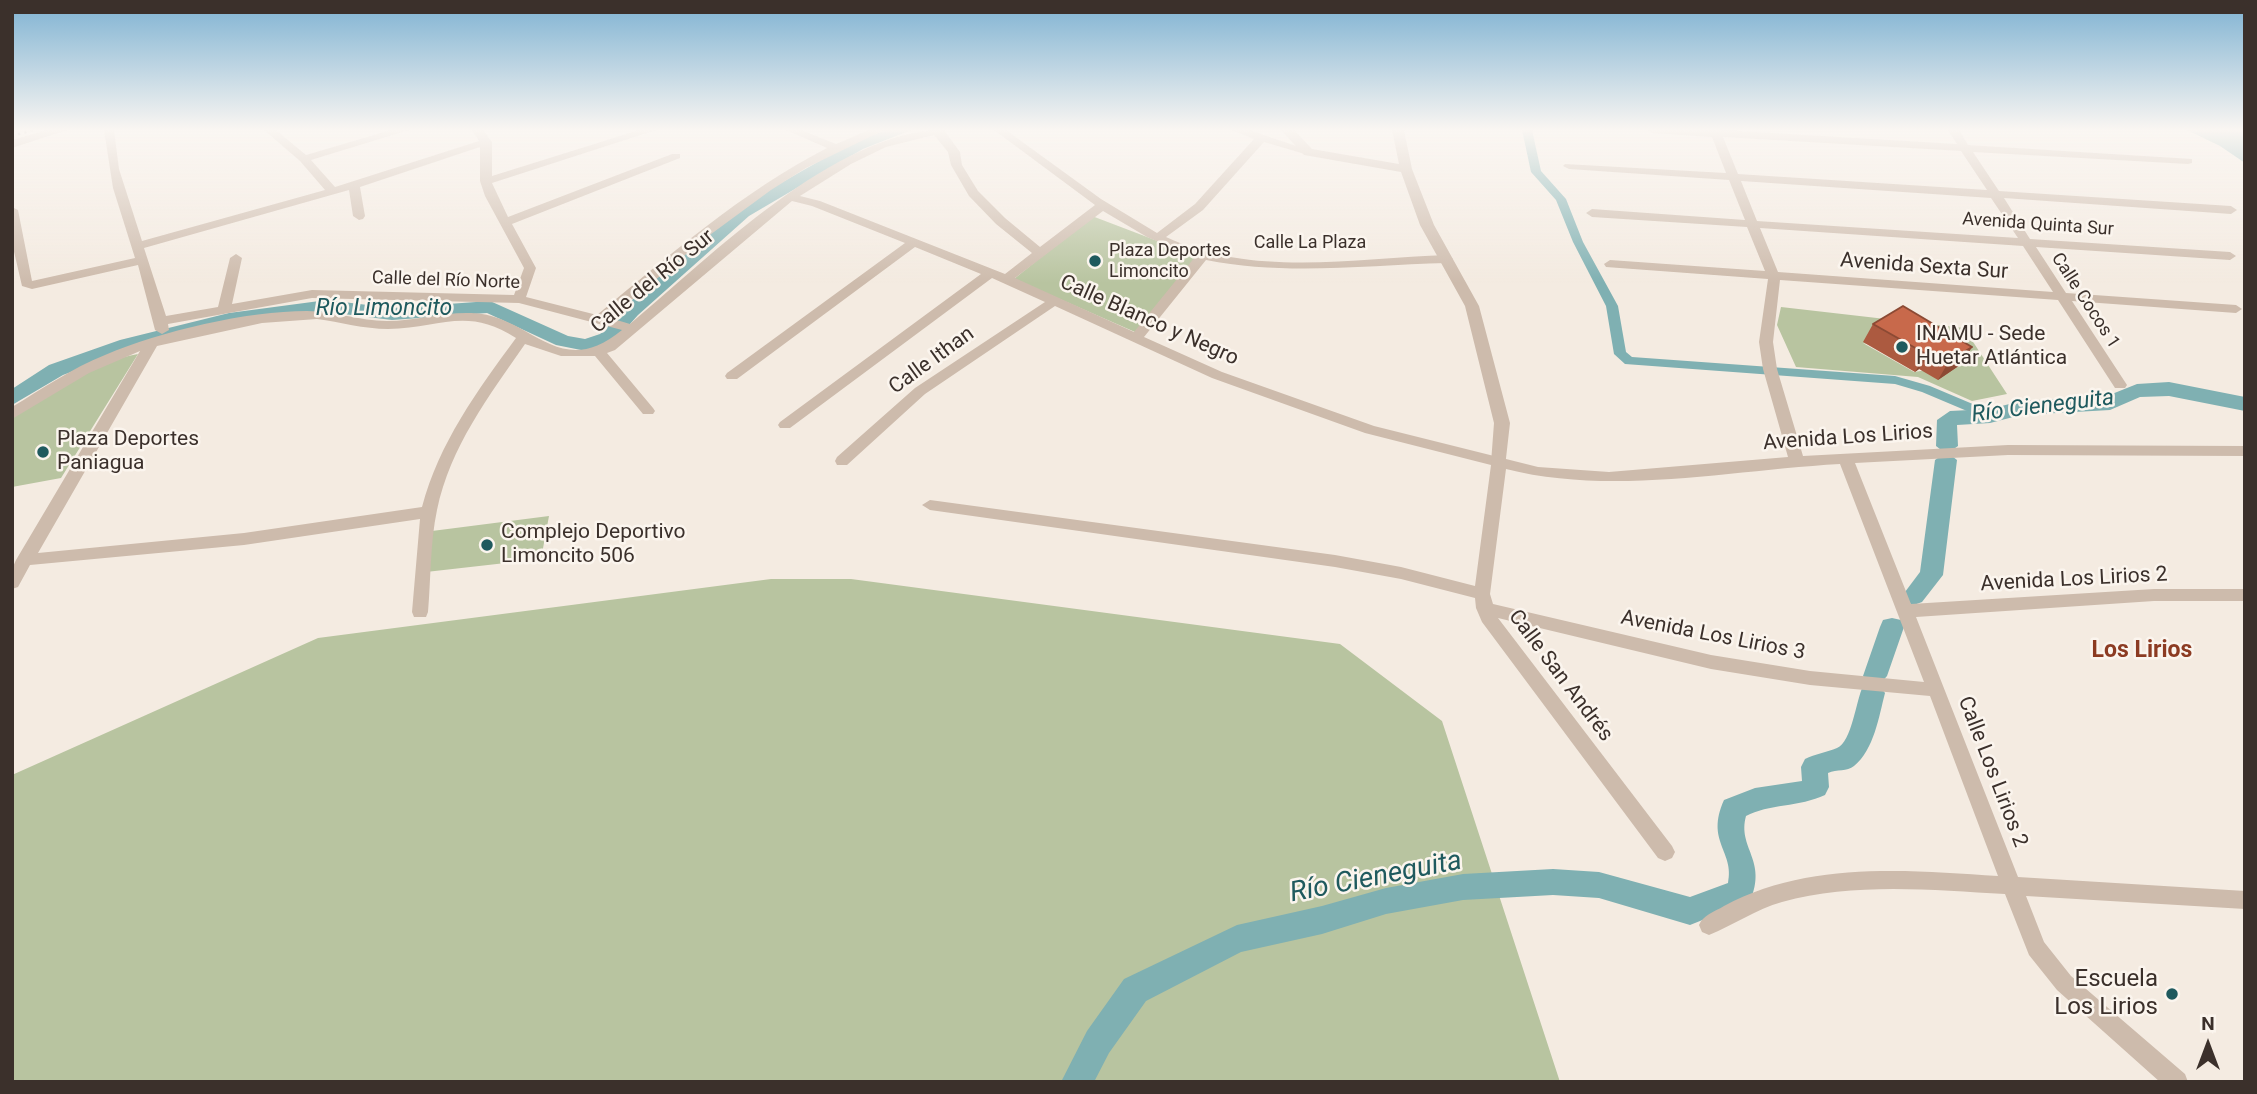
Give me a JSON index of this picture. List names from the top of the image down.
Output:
{
  "streets": {
    "street": [
      "Avenida Quinta Sur",
      "Calle La Plaza",
      "Avenida Sexta Sur",
      "Calle del Río Norte",
      "Calle del Río Sur",
      "Calle Cocos 1",
      "Calle Blanco y Negro",
      "Calle Ithan",
      "Avenida Los Lirios",
      "Avenida Los Lirios 2",
      "Avenida Los Lirios 3",
      "Calle San Andrés",
      "Calle Los Lirios 2"
    ]
  },
  "crossings": [
    ["Avenida Quinta Sur", "Calle Cocos 1"],
    ["Avenida Sexta Sur", "Calle Cocos 1"],
    ["Calle del Río Norte", "Calle del Río Sur"],
    ["Calle del Río Sur", "Calle Blanco y Negro"],
    ["Calle Blanco y Negro", "Calle Ithan"],
    ["Calle Blanco y Negro", "Avenida Los Lirios"],
    ["Avenida Los Lirios", "Calle Los Lirios 2"],
    ["Avenida Los Lirios 2", "Calle Los Lirios 2"],
    ["Avenida Los Lirios 3", "Calle San Andrés"],
    ["Avenida Los Lirios 3", "Calle Los Lirios 2"]
  ],
  "districts": ["Los Lirios"],
  "water": ["Río Limoncito", "Río Cieneguita"],
  "places": [
    "Plaza Deportes Limoncito",
    "INAMU - Sede Huetar Atlántica",
    "Plaza Deportes Paniagua",
    "Complejo Deportivo Limoncito 506",
    "Escuela Los Lirios"
  ],
  "north": "top"
}
